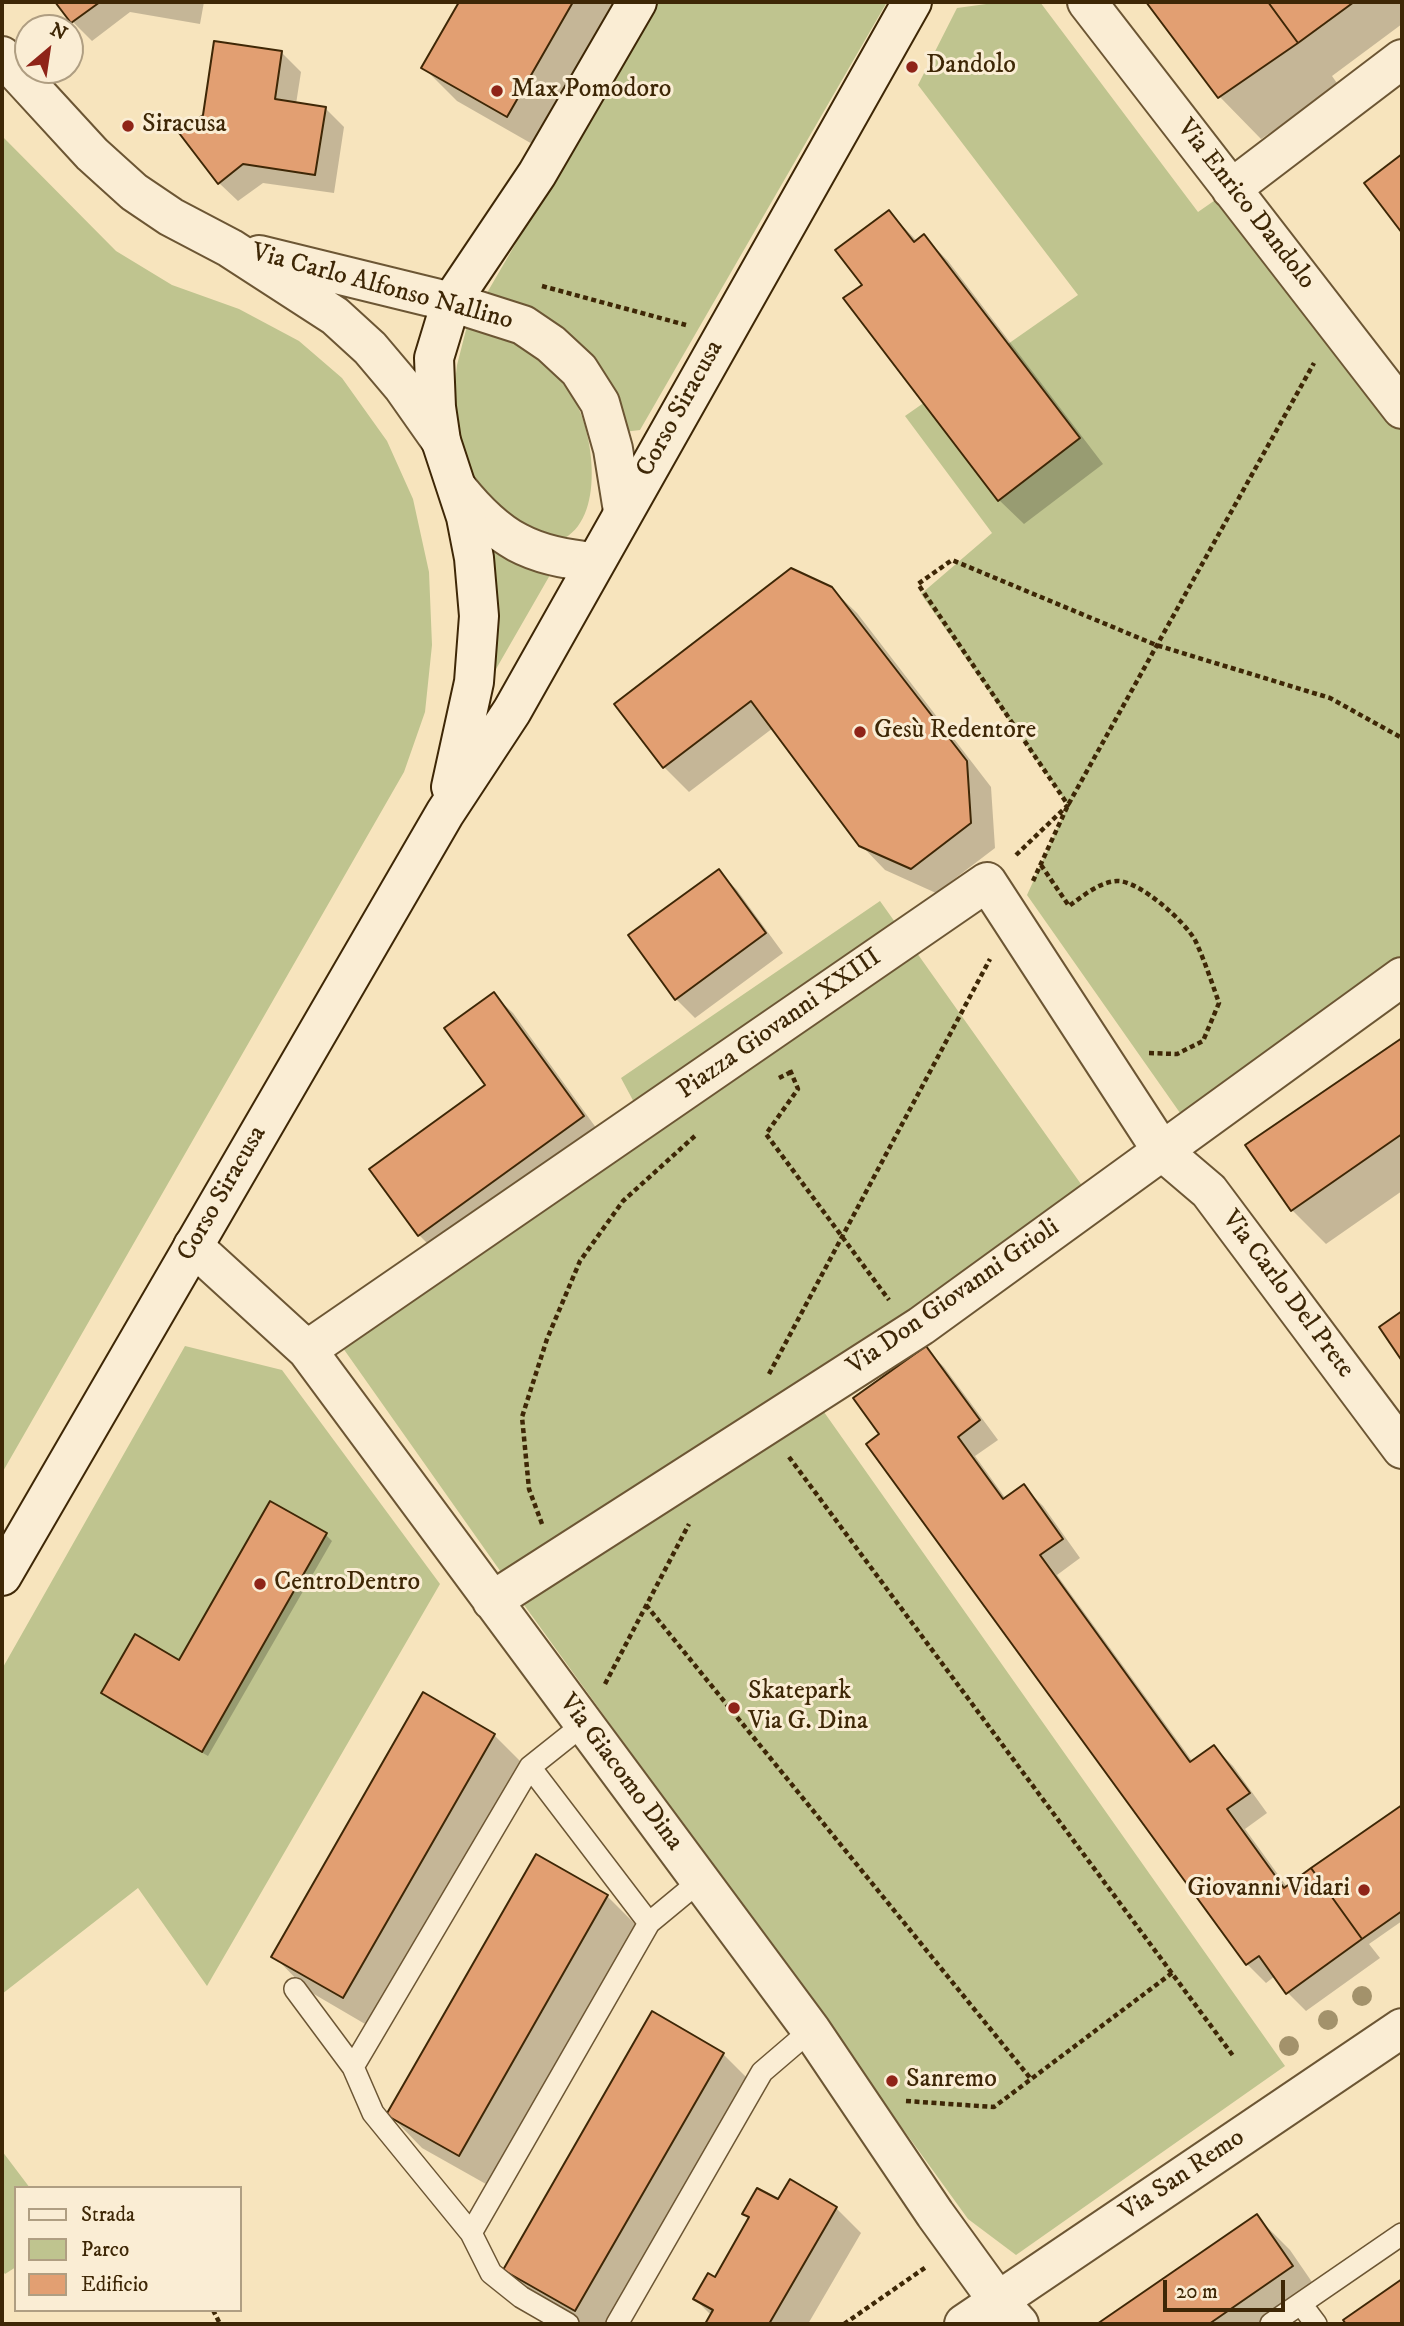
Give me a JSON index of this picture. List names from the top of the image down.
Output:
{
  "streets": {
    "street": [
      "Via Enrico Dandolo",
      "Via Carlo Alfonso Nallino",
      "Corso Siracusa",
      "Piazza Giovanni XXIII",
      "Via Carlo Del Prete",
      "Via Don Giovanni Grioli",
      "Via Giacomo Dina",
      "Via San Remo"
    ]
  },
  "crossings": [
    ["Via Carlo Alfonso Nallino", "Corso Siracusa"],
    ["Corso Siracusa", "Via Giacomo Dina"],
    ["Piazza Giovanni XXIII", "Via Giacomo Dina"],
    ["Via Carlo Del Prete", "Via Don Giovanni Grioli"],
    ["Via Don Giovanni Grioli", "Via Giacomo Dina"],
    ["Via Giacomo Dina", "Via San Remo"]
  ],
  "places": [
    "Dandolo",
    "Max Pomodoro",
    "Siracusa",
    "Gesù Redentore",
    "CentroDentro",
    "Skatepark Via G. Dina",
    "Giovanni Vidari",
    "Sanremo"
  ],
  "legend": ["Strada", "Parco", "Edificio"],
  "scale_bar": "20 m",
  "north": "top right"
}
